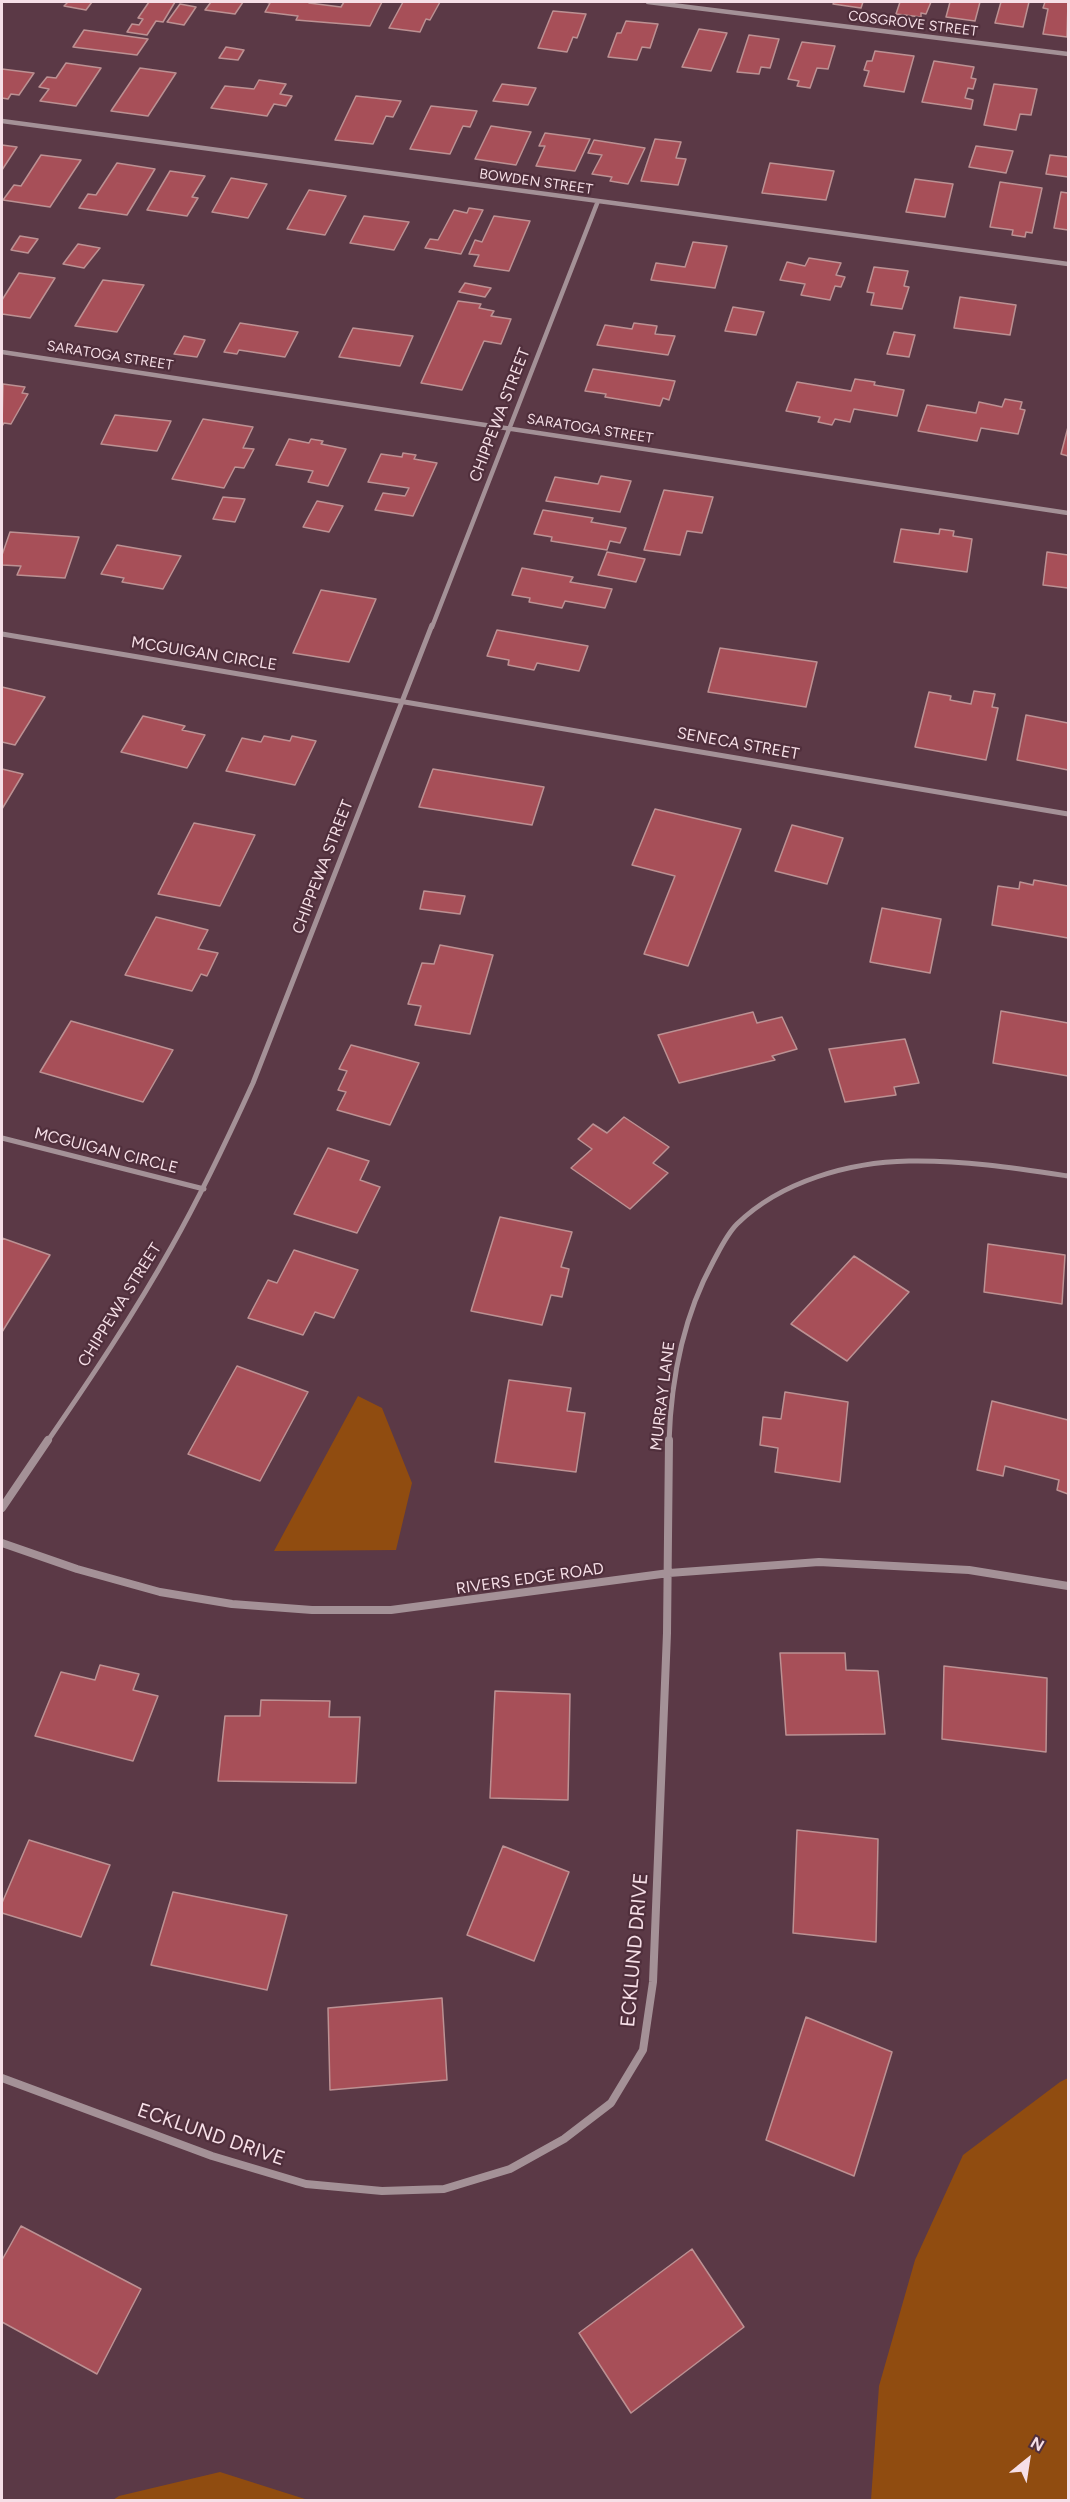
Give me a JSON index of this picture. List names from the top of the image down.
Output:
{
  "streets": {
    "street": [
      "COSGROVE STREET",
      "BOWDEN STREET",
      "SARATOGA STREET",
      "CHIPPEWA STREET",
      "MCGUIGAN CIRCLE",
      "SENECA STREET",
      "MURRAY LANE",
      "RIVERS EDGE ROAD",
      "ECKLUND DRIVE"
    ]
  },
  "crossings": [
    ["BOWDEN STREET", "CHIPPEWA STREET"],
    ["SARATOGA STREET", "CHIPPEWA STREET"],
    ["CHIPPEWA STREET", "MCGUIGAN CIRCLE"],
    ["CHIPPEWA STREET", "SENECA STREET"],
    ["MCGUIGAN CIRCLE", "SENECA STREET"],
    ["MURRAY LANE", "RIVERS EDGE ROAD"],
    ["MURRAY LANE", "ECKLUND DRIVE"],
    ["RIVERS EDGE ROAD", "ECKLUND DRIVE"]
  ],
  "north": "top right"
}
